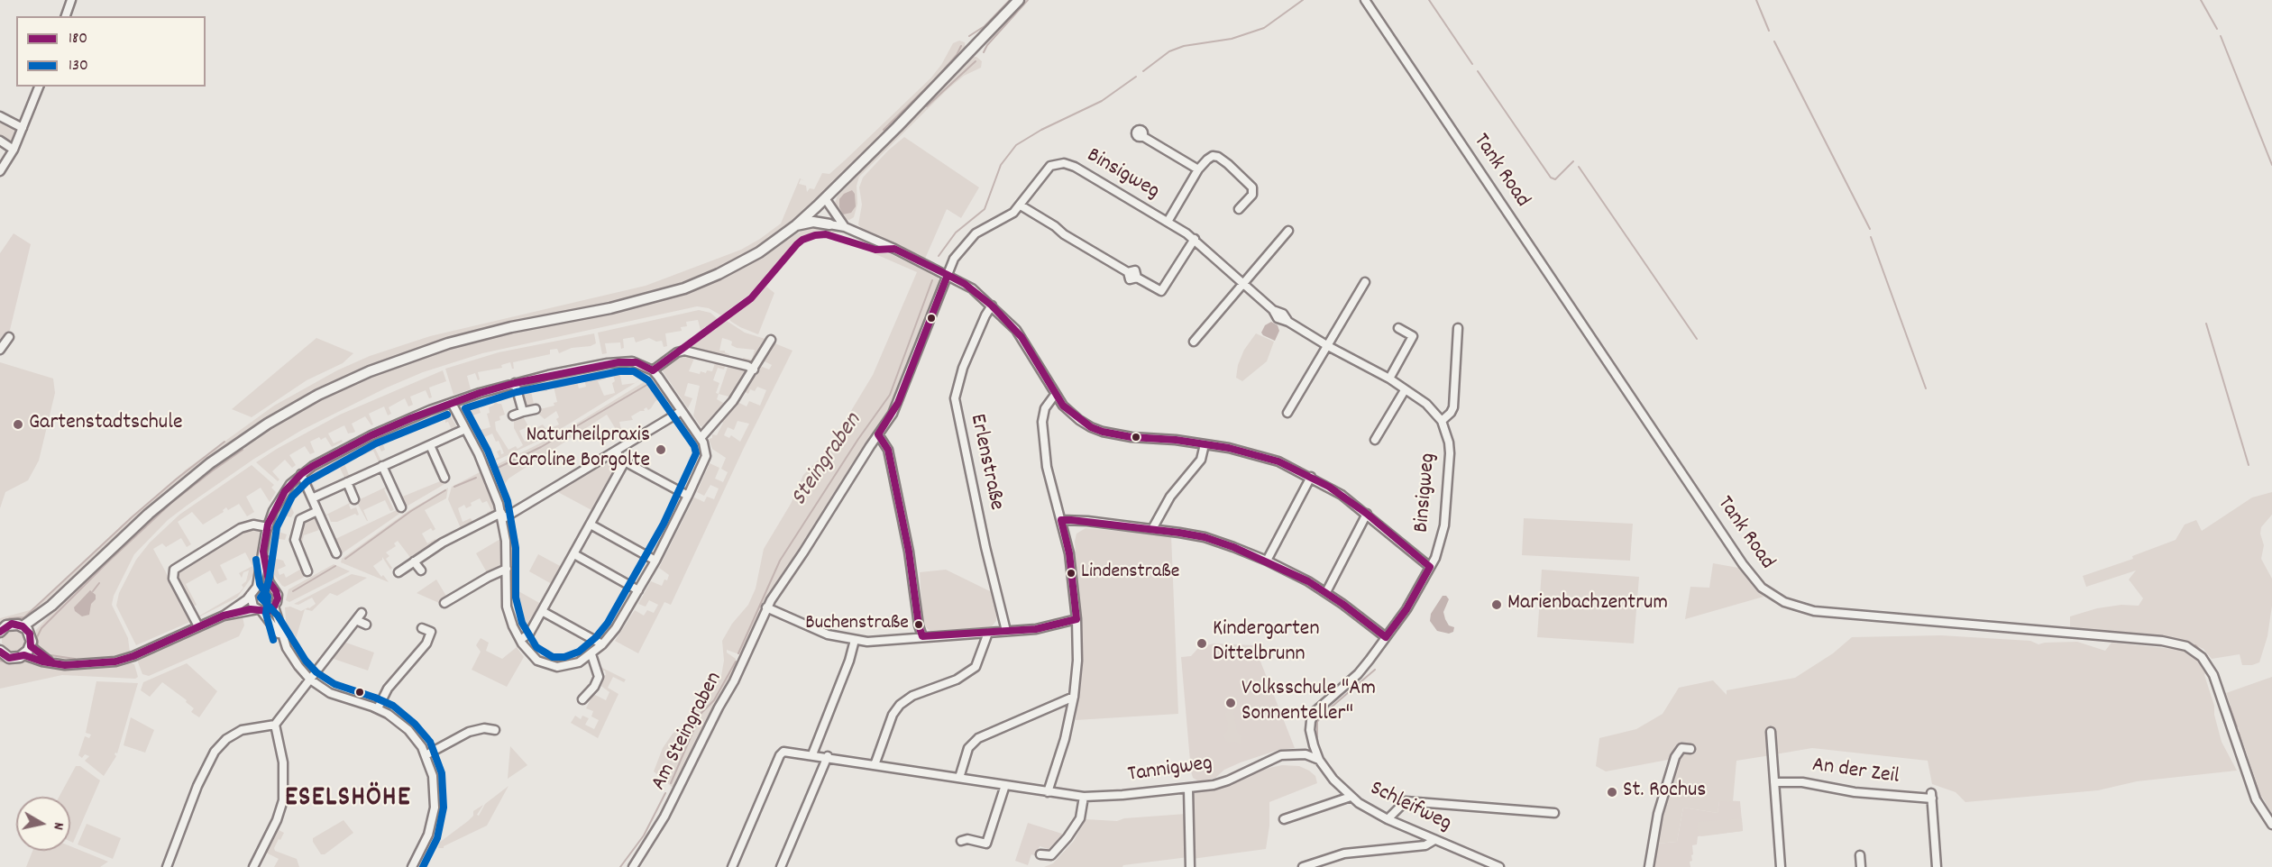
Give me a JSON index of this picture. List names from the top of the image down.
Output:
{
  "streets": {
    "street": [
      "Tank Road",
      "Binsigweg",
      "Erlenstraße",
      "Am Steingraben",
      "Tannigweg",
      "An der Zeil",
      "Schleifweg"
    ]
  },
  "crossings": [
    ["Binsigweg", "Am Steingraben"],
    ["Binsigweg", "Schleifweg"],
    ["Tannigweg", "Schleifweg"]
  ],
  "districts": ["ESELSHÖHE"],
  "water": ["Steingraben"],
  "places": [
    "Gartenstadtschule",
    "Naturheilpraxis Caroline Borgolte",
    "Lindenstraße",
    "Marienbachzentrum",
    "Buchenstraße",
    "Kindergarten Dittelbrunn",
    "Volksschule \"Am Sonnenteller\"",
    "St. Rochus"
  ],
  "lines": ["transit line 180", "transit line 130"],
  "legend": ["180", "130"],
  "north": "right"
}
